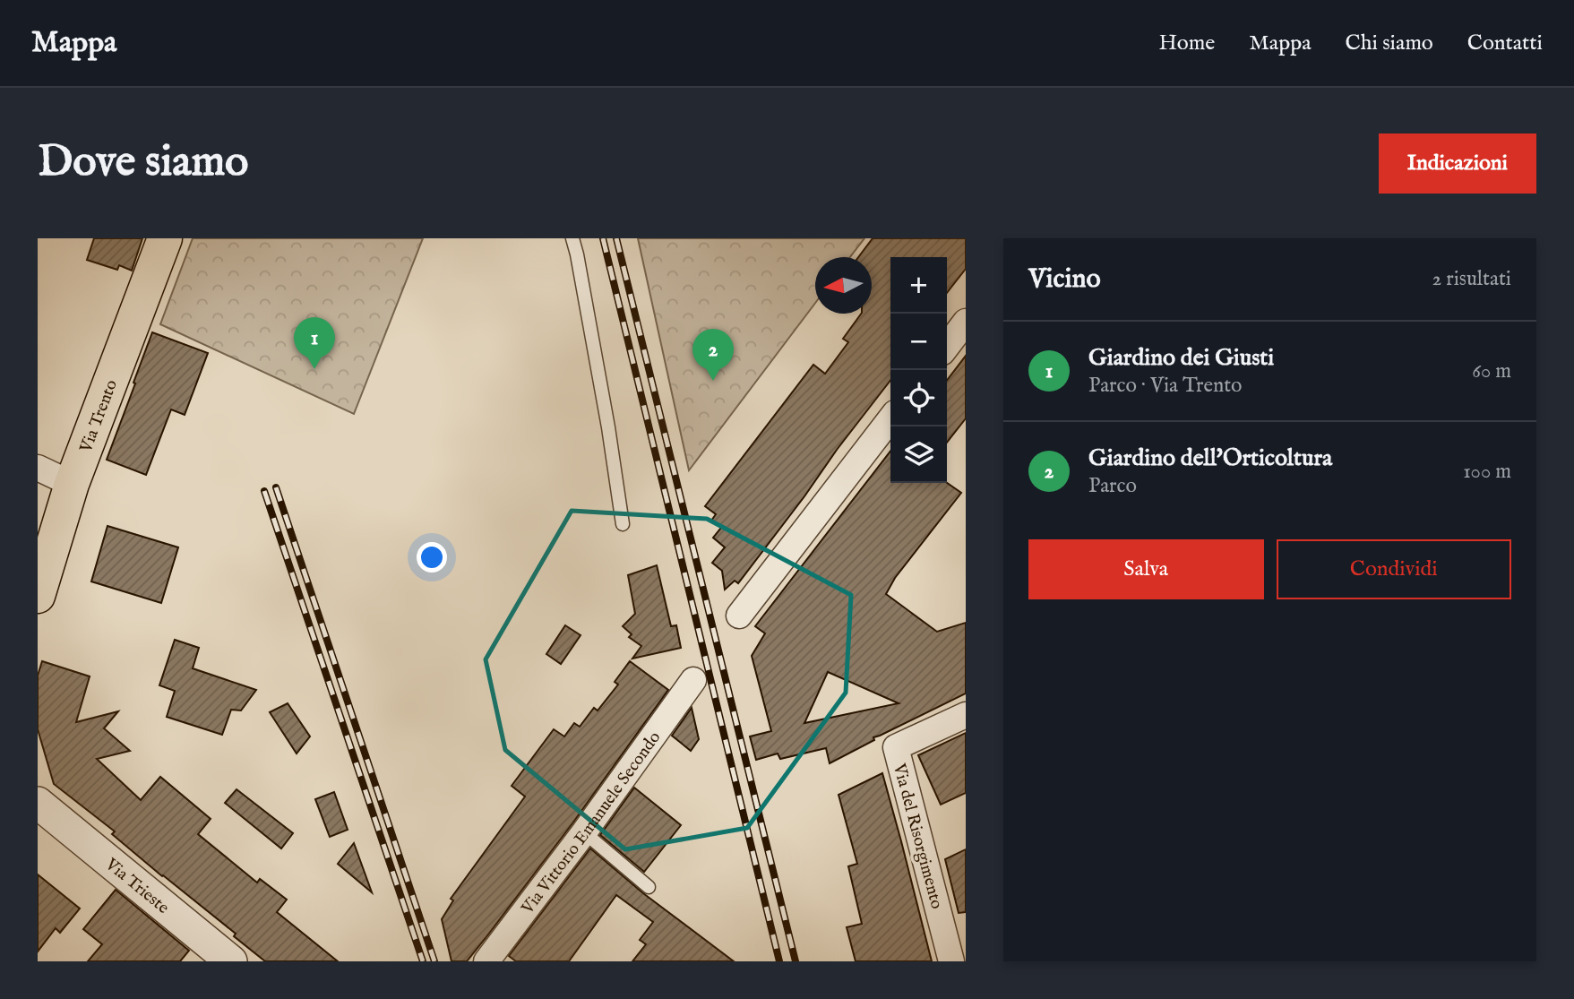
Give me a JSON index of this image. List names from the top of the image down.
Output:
{
  "streets": {
    "main road": ["Via Trento"],
    "street": ["Via Vittorio Emanuele Secondo", "Via del Risorgimento", "Via Trieste"]
  },
  "north": "left",
  "page": {
    "header": "Mappa",
    "nav": [
      "Home",
      "Mappa",
      "Chi siamo",
      "Contatti"
    ],
    "buttons": [
      "Indicazioni",
      ["Salva", "Condividi"]
    ],
    "title": "Dove siamo",
    "heading": ["Vicino", "2 risultati"],
    "map_buttons": ["+", "−"],
    "pins": ["1", "2"],
    "list": [
      {
        "mark": "1",
        "name": "Giardino dei Giusti",
        "note": "Parco · Via Trento",
        "value": "60 m"
      },
      {
        "mark": "2",
        "name": "Giardino dell'Orticoltura",
        "note": "Parco",
        "value": "100 m"
      }
    ]
  }
}
